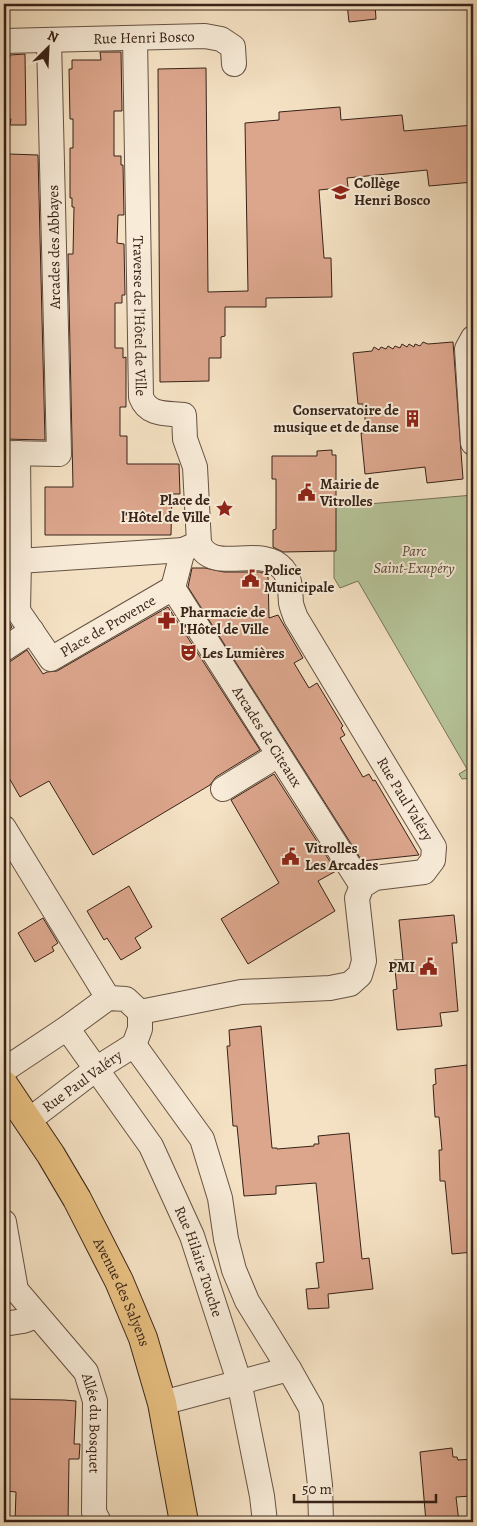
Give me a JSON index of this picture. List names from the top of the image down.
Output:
{
  "streets": {
    "main road": ["Avenue des Salyens"],
    "street": [
      "Rue Henri Bosco",
      "Arcades des Abbayes",
      "Traverse de l'Hôtel de Ville",
      "Place de Provence",
      "Arcades de Citeaux",
      "Rue Paul Valéry",
      "Rue Hilaire Touche",
      "Allée du Bosquet"
    ]
  },
  "crossings": [
    ["Rue Henri Bosco", "Arcades des Abbayes"],
    ["Rue Henri Bosco", "Traverse de l'Hôtel de Ville"],
    ["Arcades des Abbayes", "Place de Provence"],
    ["Traverse de l'Hôtel de Ville", "Place de Provence"],
    ["Traverse de l'Hôtel de Ville", "Rue Paul Valéry"],
    ["Place de Provence", "Arcades de Citeaux"],
    ["Place de Provence", "Rue Paul Valéry"],
    ["Arcades de Citeaux", "Rue Paul Valéry"],
    ["Rue Paul Valéry", "Rue Hilaire Touche"],
    ["Rue Paul Valéry", "Avenue des Salyens"]
  ],
  "parks": ["Parc Saint-Exupéry"],
  "places": {
    "school or university": ["Collège Henri Bosco"],
    "building": ["Conservatoire de musique et de danse"],
    "public building": [
      "Mairie de Vitrolles",
      "Police Municipale",
      "Vitrolles Les Arcades",
      "PMI"
    ],
    "place": ["Place de l'Hôtel de Ville"],
    "pharmacy": ["Pharmacie de l'Hôtel de Ville"],
    "theatre": ["Les Lumières"]
  },
  "scale_bar": "50 m",
  "north": "top right"
}
